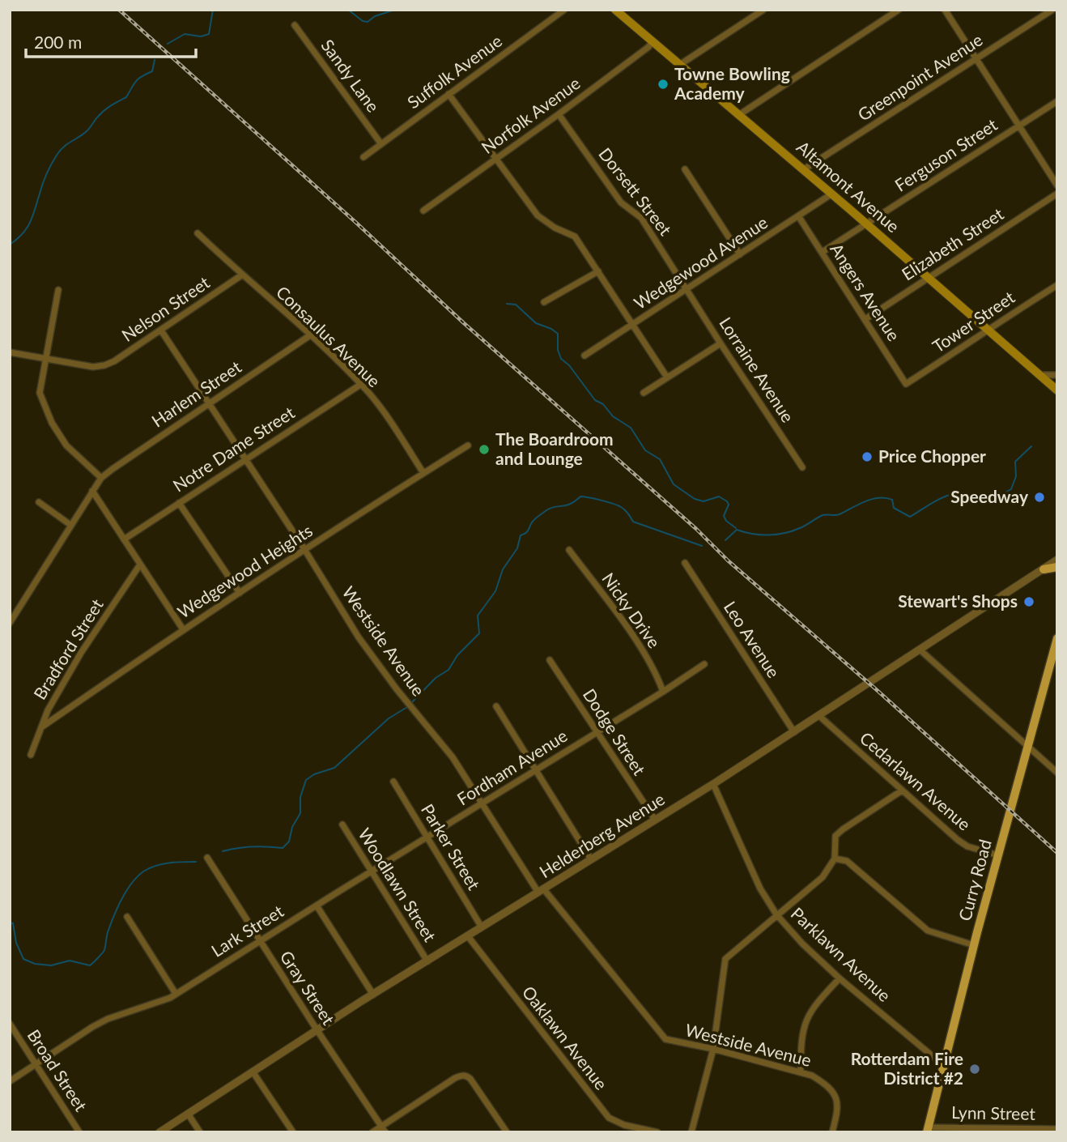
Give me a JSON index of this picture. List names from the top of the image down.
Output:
{
  "streets": {
    "main road": ["Altamont Avenue", "Curry Road"],
    "street": [
      "Suffolk Avenue",
      "Sandy Lane",
      "Greenpoint Avenue",
      "Norfolk Avenue",
      "Ferguson Street",
      "Dorsett Street",
      "Elizabeth Street",
      "Wedgewood Avenue",
      "Angers Avenue",
      "Nelson Street",
      "Tower Street",
      "Consaulus Avenue",
      "Lorraine Avenue",
      "Harlem Street",
      "Notre Dame Street",
      "Wedgewood Heights",
      "Nicky Drive",
      "Leo Avenue",
      "Westside Avenue",
      "Bradford Street",
      "Dodge Street",
      "Fordham Avenue",
      "Cedarlawn Avenue",
      "Helderberg Avenue",
      "Parker Street",
      "Woodlawn Street",
      "Lark Street",
      "Parklawn Avenue",
      "Gray Street",
      "Oaklawn Avenue",
      "Broad Street",
      "Lynn Street"
    ]
  },
  "crossings": [
    ["Suffolk Avenue", "Sandy Lane"],
    ["Greenpoint Avenue", "Altamont Avenue"],
    ["Norfolk Avenue", "Altamont Avenue"],
    ["Norfolk Avenue", "Dorsett Street"],
    ["Ferguson Street", "Altamont Avenue"],
    ["Ferguson Street", "Angers Avenue"],
    ["Altamont Avenue", "Elizabeth Street"],
    ["Altamont Avenue", "Wedgewood Avenue"],
    ["Altamont Avenue", "Tower Street"],
    ["Dorsett Street", "Wedgewood Avenue"],
    ["Dorsett Street", "Lorraine Avenue"],
    ["Elizabeth Street", "Angers Avenue"],
    ["Wedgewood Avenue", "Angers Avenue"],
    ["Wedgewood Avenue", "Lorraine Avenue"],
    ["Angers Avenue", "Tower Street"],
    ["Nelson Street", "Consaulus Avenue"],
    ["Nelson Street", "Westside Avenue"],
    ["Consaulus Avenue", "Harlem Street"],
    ["Consaulus Avenue", "Notre Dame Street"],
    ["Consaulus Avenue", "Wedgewood Heights"],
    ["Harlem Street", "Westside Avenue"],
    ["Notre Dame Street", "Westside Avenue"],
    ["Wedgewood Heights", "Westside Avenue"],
    ["Wedgewood Heights", "Bradford Street"],
    ["Nicky Drive", "Fordham Avenue"],
    ["Leo Avenue", "Helderberg Avenue"],
    ["Westside Avenue", "Fordham Avenue"],
    ["Westside Avenue", "Helderberg Avenue"],
    ["Dodge Street", "Fordham Avenue"],
    ["Dodge Street", "Helderberg Avenue"],
    ["Fordham Avenue", "Parker Street"],
    ["Fordham Avenue", "Woodlawn Street"],
    ["Fordham Avenue", "Lark Street"],
    ["Cedarlawn Avenue", "Helderberg Avenue"],
    ["Cedarlawn Avenue", "Curry Road"],
    ["Helderberg Avenue", "Parker Street"],
    ["Helderberg Avenue", "Woodlawn Street"],
    ["Helderberg Avenue", "Parklawn Avenue"],
    ["Helderberg Avenue", "Gray Street"],
    ["Helderberg Avenue", "Oaklawn Avenue"],
    ["Curry Road", "Parklawn Avenue"],
    ["Curry Road", "Lynn Street"],
    ["Lark Street", "Gray Street"],
    ["Lark Street", "Broad Street"]
  ],
  "places": [
    "Towne Bowling Academy",
    "The Boardroom and Lounge",
    "Price Chopper",
    "Speedway",
    "Stewart's Shops",
    "Rotterdam Fire District #2"
  ],
  "scale_bar": "200 m"
}
